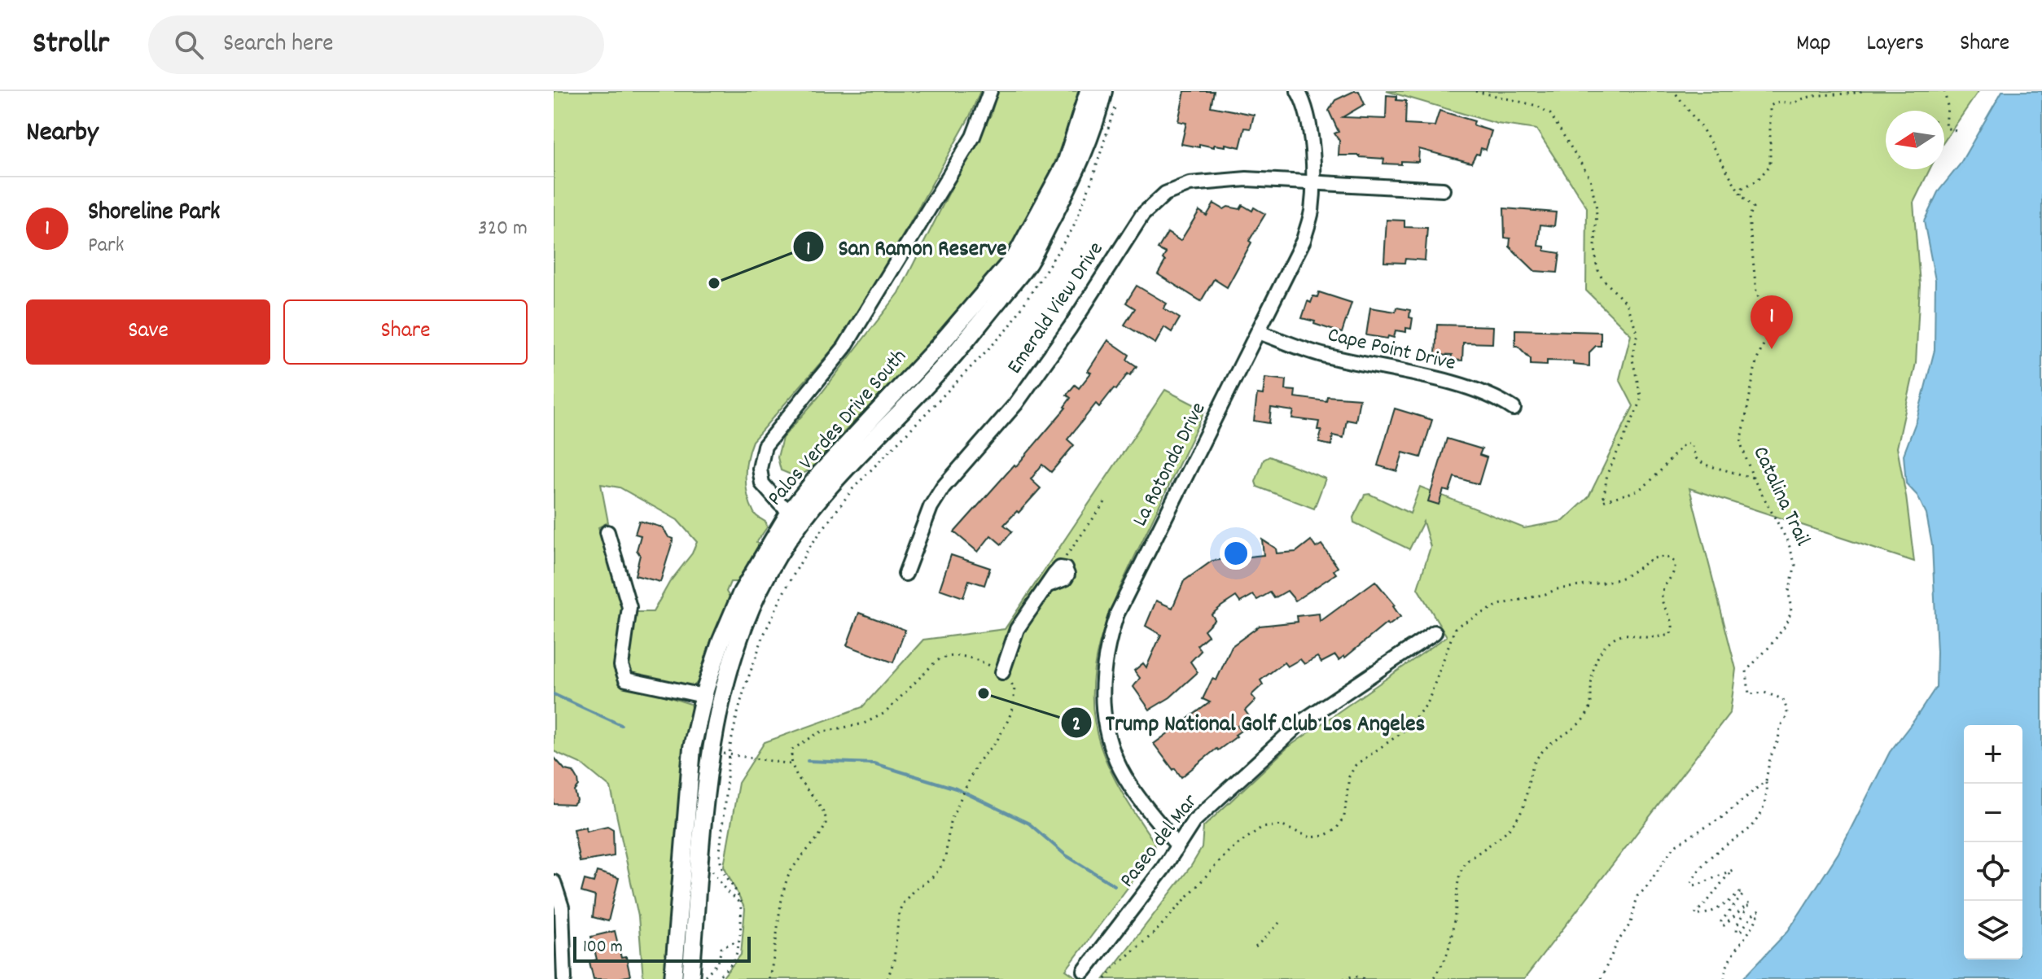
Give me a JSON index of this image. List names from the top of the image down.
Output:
{
  "streets": {
    "main road": ["Palos Verdes Drive South"],
    "street": [
      "Emerald View Drive",
      "Cape Point Drive",
      "La Rotonda Drive",
      "Paseo del Mar"
    ],
    "path": ["Catalina Trail"]
  },
  "crossings": [
    ["Emerald View Drive", "La Rotonda Drive"],
    ["Cape Point Drive", "La Rotonda Drive"],
    ["La Rotonda Drive", "Paseo del Mar"]
  ],
  "places": ["San Ramon Reserve", "Trump National Golf Club Los Angeles"],
  "scale_bar": "100 m",
  "north": "left",
  "page": {
    "header": "Strollr",
    "search": "Search here",
    "nav": ["Map", "Layers", "Share"],
    "heading": "Nearby",
    "list": [
      {
        "mark": "1",
        "name": "Shoreline Park",
        "note": "Park",
        "value": "320 m"
      }
    ],
    "buttons": ["Save", "Share"],
    "pins": "1",
    "map_buttons": ["+", "−"],
    "scale": "100 m"
  }
}
